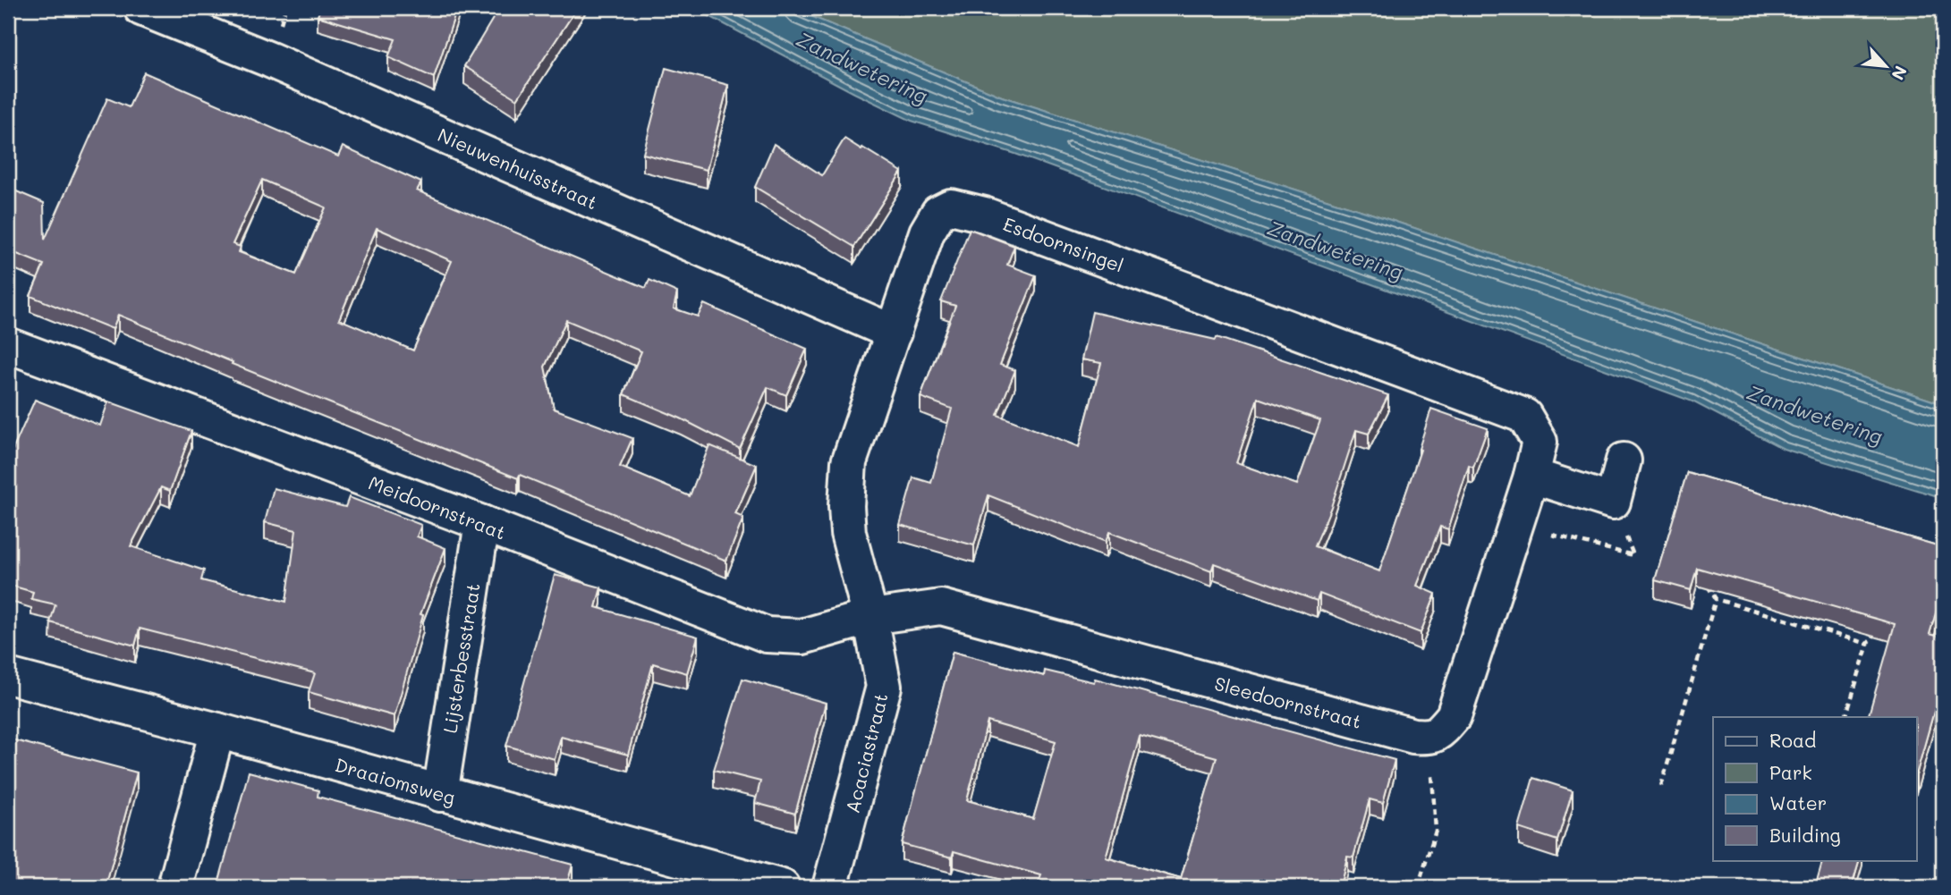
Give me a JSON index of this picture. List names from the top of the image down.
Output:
{
  "streets": {
    "street": [
      "Nieuwenhuisstraat",
      "Esdoornsingel",
      "Meidoornstraat",
      "Lijsterbesstraat",
      "Sleedoornstraat",
      "Acaciastraat",
      "Draaiomsweg"
    ]
  },
  "crossings": [
    ["Nieuwenhuisstraat", "Esdoornsingel"],
    ["Esdoornsingel", "Meidoornstraat"],
    ["Esdoornsingel", "Sleedoornstraat"],
    ["Esdoornsingel", "Acaciastraat"],
    ["Meidoornstraat", "Lijsterbesstraat"],
    ["Meidoornstraat", "Sleedoornstraat"],
    ["Meidoornstraat", "Acaciastraat"],
    ["Lijsterbesstraat", "Draaiomsweg"],
    ["Sleedoornstraat", "Acaciastraat"]
  ],
  "water": ["Zandwetering"],
  "legend": [
    "Road",
    "Park",
    "Water",
    "Building"
  ],
  "north": "bottom right"
}
